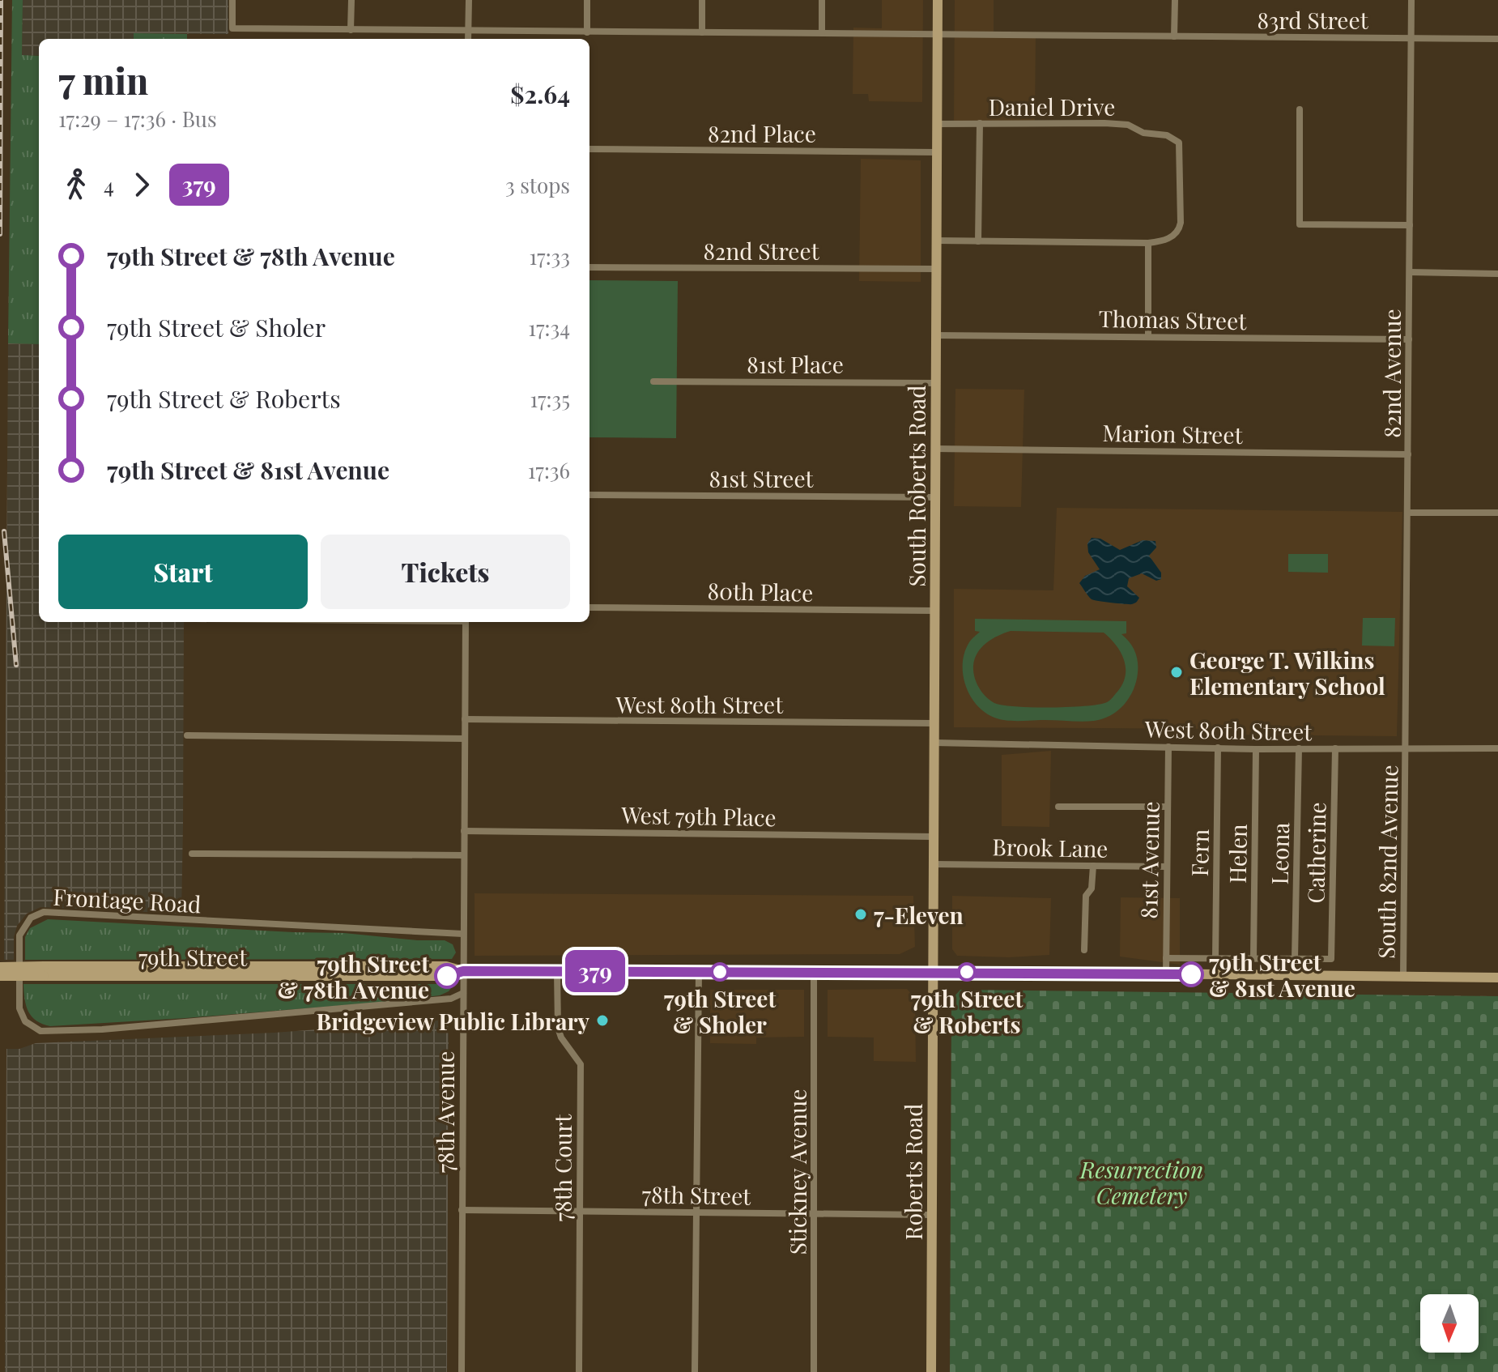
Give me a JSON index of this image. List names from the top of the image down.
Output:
{
  "streets": {
    "main road": ["South Roberts Road", "79th Street", "Roberts Road"],
    "street": [
      "83rd Street",
      "Daniel Drive",
      "82nd Place",
      "82nd Street",
      "Thomas Street",
      "81st Place",
      "82nd Avenue",
      "Marion Street",
      "81st Street",
      "80th Place",
      "West 80th Street",
      "West 79th Place",
      "Brook Lane",
      "Fern",
      "Catherine",
      "Helen",
      "Leona",
      "81st Avenue",
      "South 82nd Avenue",
      "Frontage Road",
      "78th Avenue",
      "78th Court",
      "Stickney Avenue",
      "78th Street"
    ]
  },
  "crossings": [
    ["83rd Street", "82nd Avenue"],
    ["83rd Street", "South Roberts Road"],
    ["Daniel Drive", "South Roberts Road"],
    ["82nd Place", "South Roberts Road"],
    ["82nd Street", "South Roberts Road"],
    ["Thomas Street", "82nd Avenue"],
    ["Thomas Street", "South Roberts Road"],
    ["81st Place", "South Roberts Road"],
    ["82nd Avenue", "Marion Street"],
    ["82nd Avenue", "West 80th Street"],
    ["82nd Avenue", "South 82nd Avenue"],
    ["Marion Street", "South Roberts Road"],
    ["81st Street", "South Roberts Road"],
    ["South Roberts Road", "80th Place"],
    ["South Roberts Road", "West 80th Street"],
    ["South Roberts Road", "West 79th Place"],
    ["South Roberts Road", "Brook Lane"],
    ["South Roberts Road", "79th Street"],
    ["South Roberts Road", "Roberts Road"],
    ["West 80th Street", "Fern"],
    ["West 80th Street", "Catherine"],
    ["West 80th Street", "Helen"],
    ["West 80th Street", "Leona"],
    ["West 80th Street", "81st Avenue"],
    ["West 80th Street", "South 82nd Avenue"],
    ["West 80th Street", "78th Avenue"],
    ["West 79th Place", "78th Avenue"],
    ["Brook Lane", "81st Avenue"],
    ["Catherine", "Leona"],
    ["81st Avenue", "79th Street"],
    ["South 82nd Avenue", "79th Street"],
    ["Frontage Road", "78th Avenue"],
    ["79th Street", "78th Avenue"],
    ["79th Street", "78th Court"],
    ["79th Street", "Stickney Avenue"],
    ["79th Street", "Roberts Road"],
    ["78th Avenue", "78th Street"],
    ["78th Court", "78th Street"],
    ["Stickney Avenue", "78th Street"],
    ["Roberts Road", "78th Street"]
  ],
  "parks": ["Resurrection Cemetery"],
  "places": [
    "George T. Wilkins Elementary School",
    "7-Eleven",
    "79th Street & Sholer",
    "79th Street & Roberts",
    "79th Street & 81st Avenue",
    "79th Street & 78th Avenue",
    "Bridgeview Public Library"
  ],
  "lines": ["bus line 379"],
  "north": "bottom",
  "page": {
    "on_map": "379",
    "heading": ["7 min", "17:29 – 17:36 · Bus", "$2.64"],
    "legs": ["4", "379", "3 stops"],
    "list": [
      {
        "name": "79th Street & 78th Avenue",
        "value": "17:33"
      },
      {
        "name": "79th Street & Sholer",
        "value": "17:34"
      },
      {
        "name": "79th Street & Roberts",
        "value": "17:35"
      },
      {
        "name": "79th Street & 81st Avenue",
        "value": "17:36"
      }
    ],
    "buttons": ["Start", "Tickets"]
  }
}
